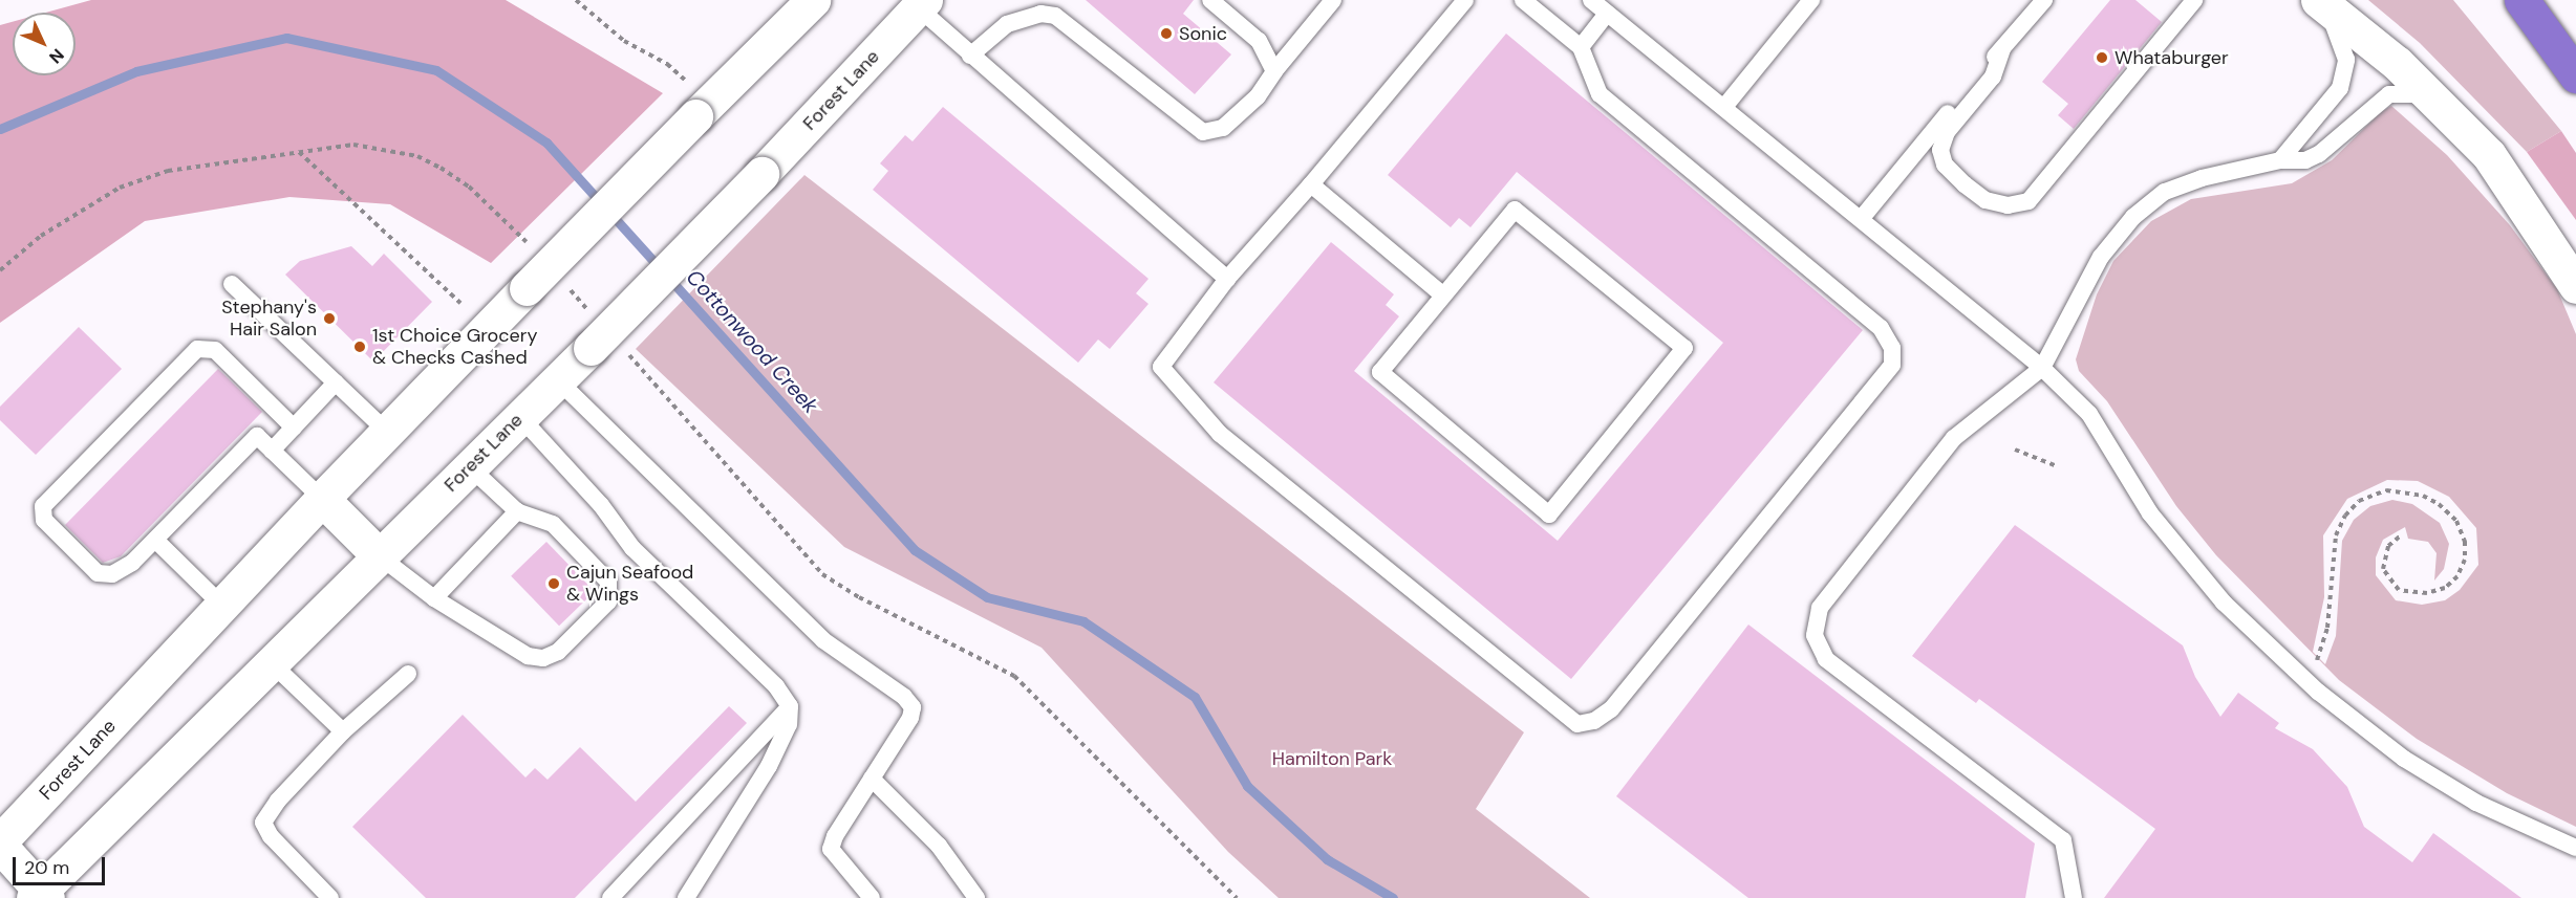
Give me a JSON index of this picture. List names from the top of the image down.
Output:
{
  "streets": {
    "main road": ["Forest Lane"]
  },
  "water": ["Cottonwood Creek"],
  "parks": ["Hamilton Park"],
  "places": [
    "Sonic",
    "Whataburger",
    "Stephany's Hair Salon",
    "1st Choice Grocery & Checks Cashed",
    "Cajun Seafood & Wings"
  ],
  "scale_bar": "20 m",
  "north": "bottom right"
}
